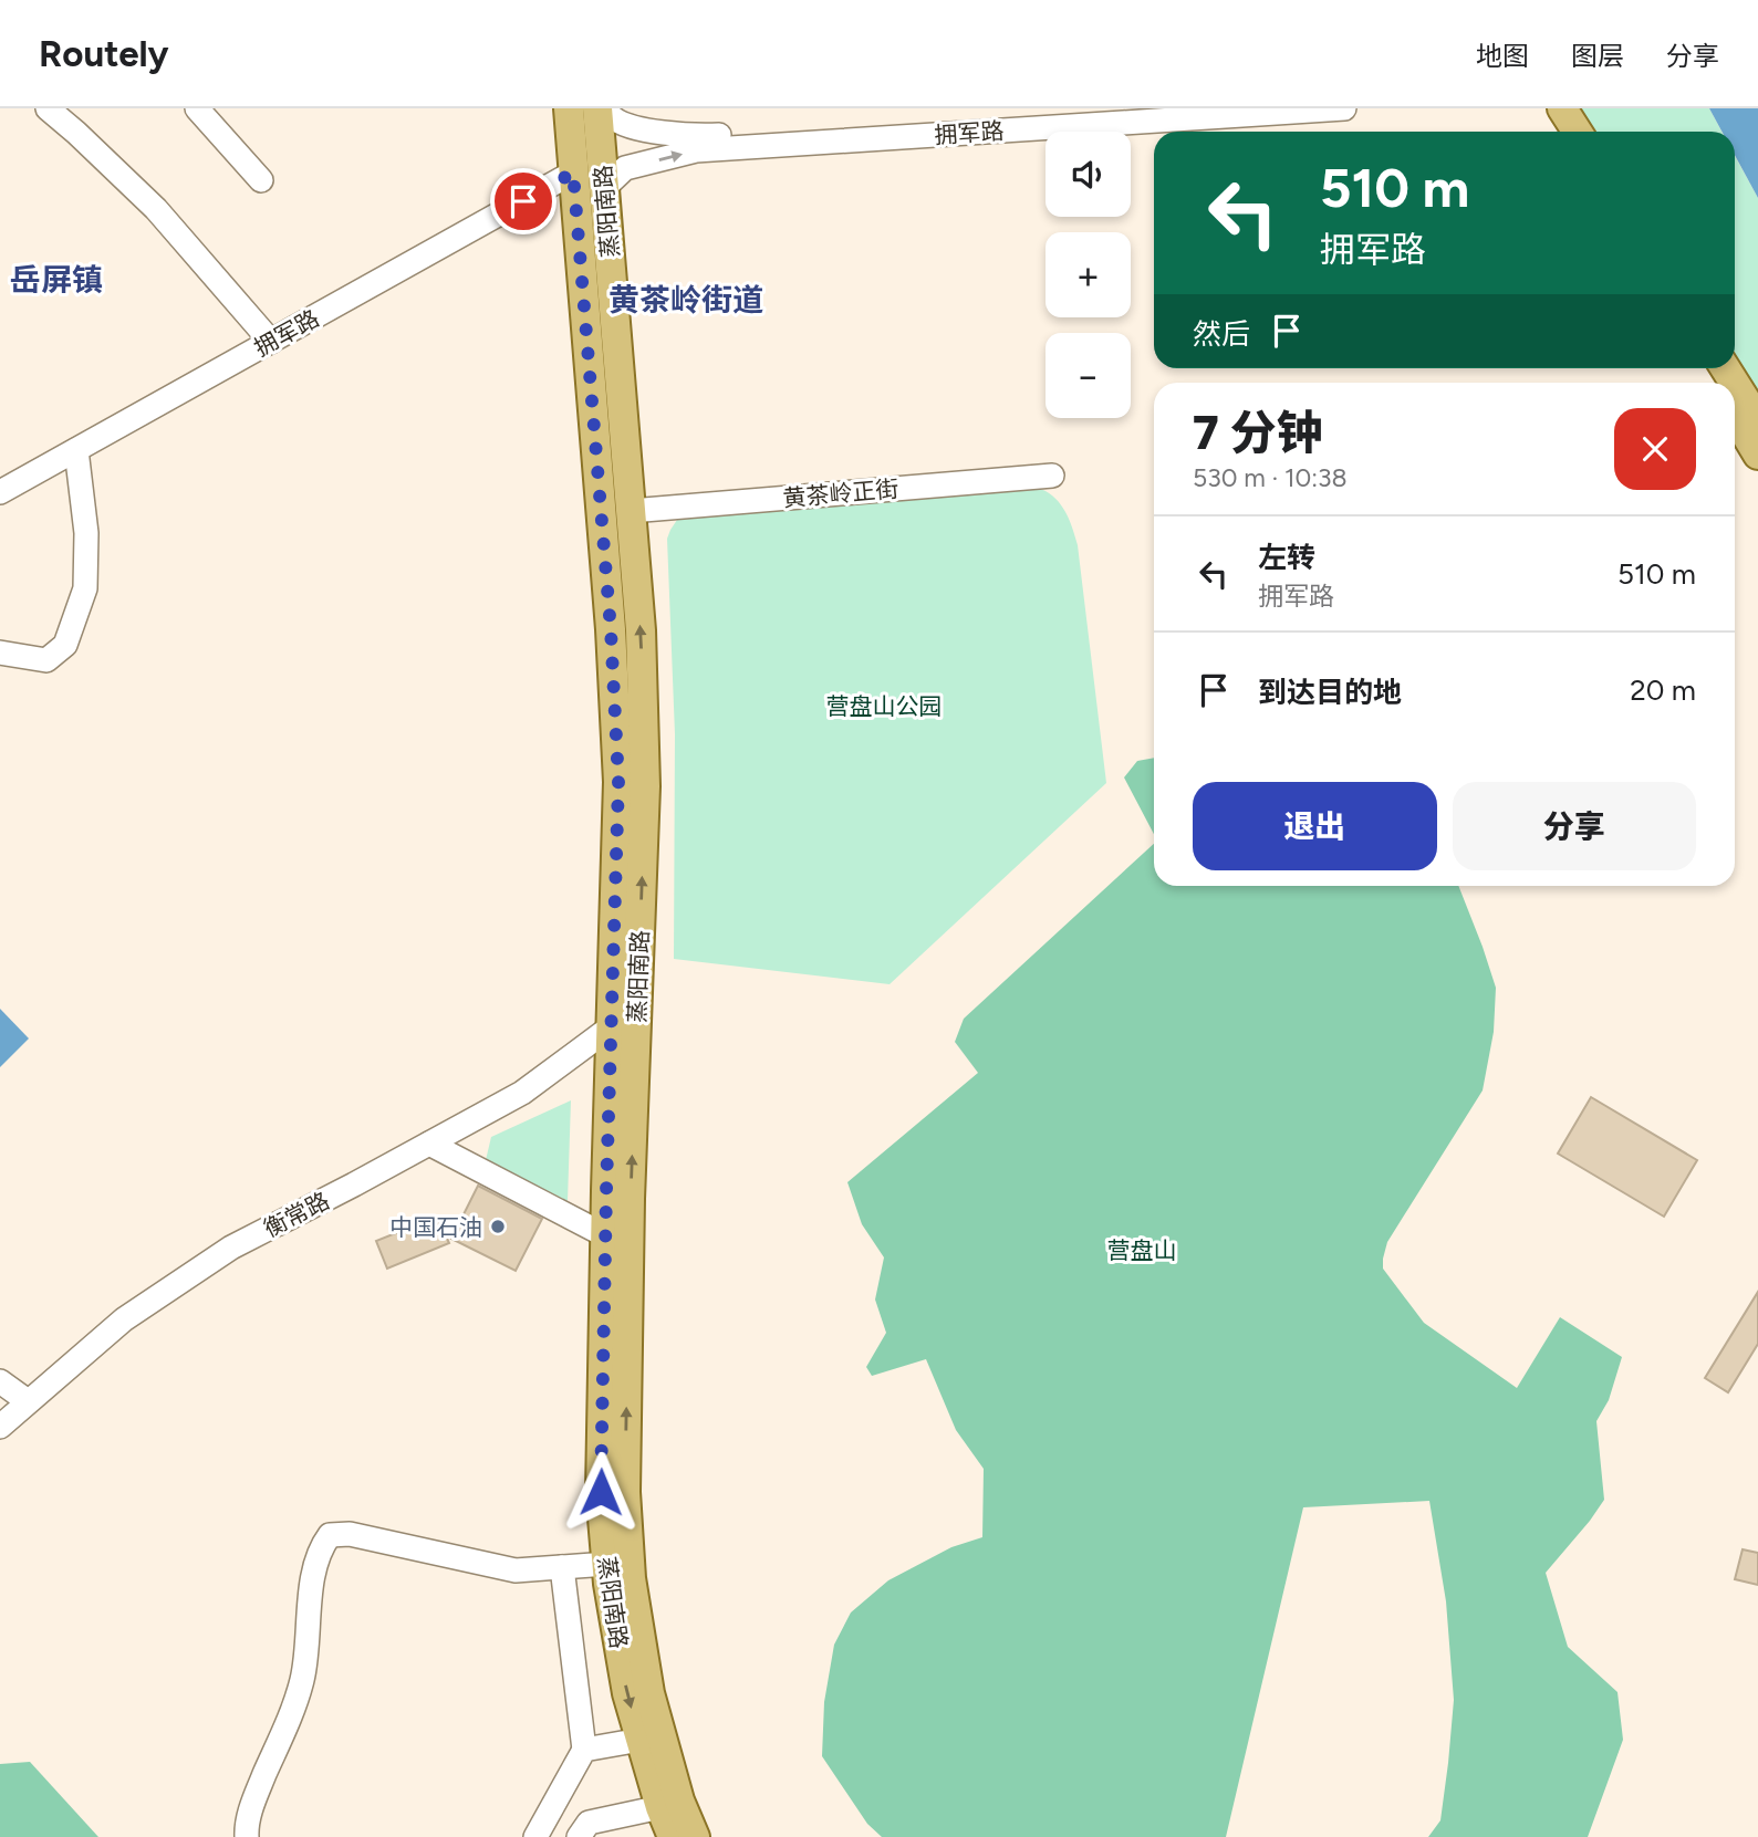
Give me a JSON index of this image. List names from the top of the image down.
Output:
{
  "streets": {
    "main road": ["蒸阳南路"],
    "street": ["拥军路", "黄茶岭正街", "衡常路"]
  },
  "crossings": [
    ["拥军路", "蒸阳南路"],
    ["蒸阳南路", "黄茶岭正街"],
    ["蒸阳南路", "衡常路"]
  ],
  "districts": ["岳屏镇", "黄茶岭街道"],
  "parks": ["营盘山公园", "营盘山"],
  "places": ["中国石油"],
  "page": {
    "header": "Routely",
    "nav": ["地图", "图层", "分享"],
    "map_buttons": ["+", "−"],
    "turn": ["510 m", "拥军路"],
    "then": "然后",
    "heading": ["7 分钟", "530 m · 10:38"],
    "list": [
      {
        "name": "左转",
        "note": "拥军路",
        "value": "510 m"
      },
      {
        "name": "到达目的地",
        "value": "20 m"
      }
    ],
    "buttons": ["退出", "分享"]
  }
}
